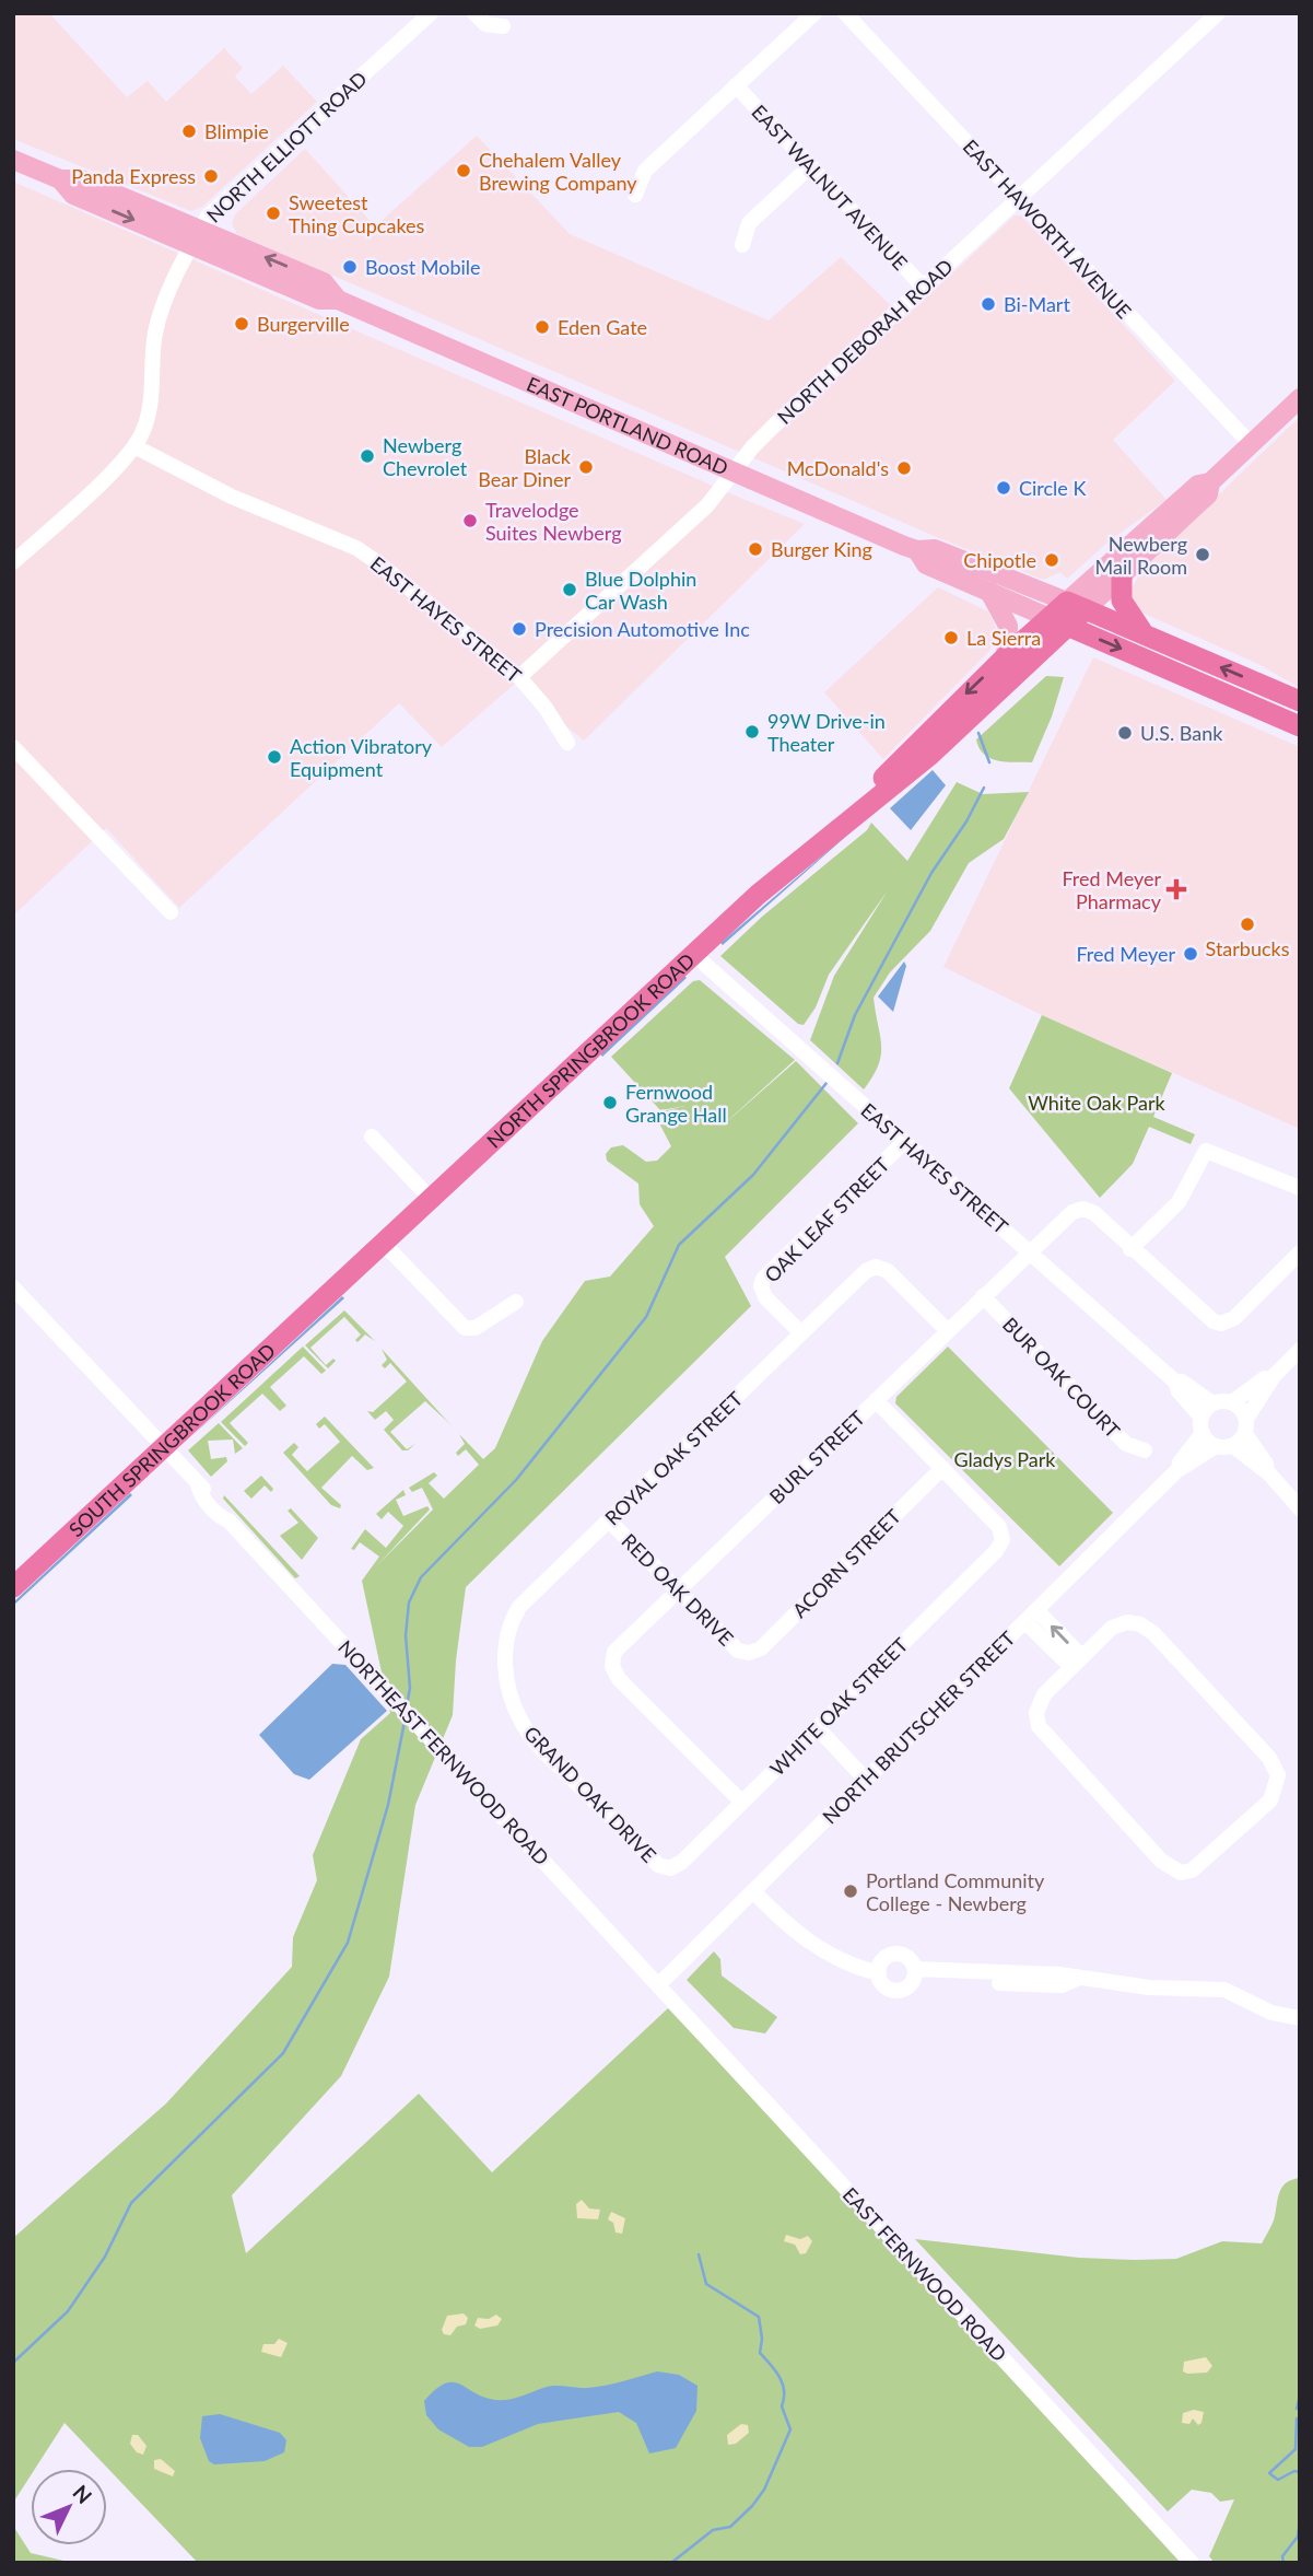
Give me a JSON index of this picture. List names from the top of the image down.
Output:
{
  "streets": {
    "highway": ["EAST PORTLAND ROAD", "NORTH SPRINGBROOK ROAD", "SOUTH SPRINGBROOK ROAD"],
    "street": [
      "NORTH ELLIOTT ROAD",
      "EAST WALNUT AVENUE",
      "EAST HAWORTH AVENUE",
      "NORTH DEBORAH ROAD",
      "EAST HAYES STREET",
      "OAK LEAF STREET",
      "BUR OAK COURT",
      "BURL STREET",
      "ROYAL OAK STREET",
      "ACORN STREET",
      "RED OAK DRIVE",
      "WHITE OAK STREET",
      "NORTH BRUTSCHER STREET",
      "NORTHEAST FERNWOOD ROAD",
      "GRAND OAK DRIVE",
      "EAST FERNWOOD ROAD"
    ]
  },
  "crossings": [
    ["NORTH ELLIOTT ROAD", "EAST PORTLAND ROAD"],
    ["NORTH ELLIOTT ROAD", "EAST HAYES STREET"],
    ["EAST WALNUT AVENUE", "NORTH DEBORAH ROAD"],
    ["EAST HAWORTH AVENUE", "NORTH DEBORAH ROAD"],
    ["EAST HAWORTH AVENUE", "NORTH SPRINGBROOK ROAD"],
    ["NORTH DEBORAH ROAD", "EAST PORTLAND ROAD"],
    ["NORTH DEBORAH ROAD", "EAST HAYES STREET"],
    ["EAST PORTLAND ROAD", "NORTH SPRINGBROOK ROAD"],
    ["EAST HAYES STREET", "NORTH SPRINGBROOK ROAD"],
    ["EAST HAYES STREET", "OAK LEAF STREET"],
    ["EAST HAYES STREET", "BURL STREET"],
    ["EAST HAYES STREET", "NORTH BRUTSCHER STREET"],
    ["NORTH SPRINGBROOK ROAD", "SOUTH SPRINGBROOK ROAD"],
    ["OAK LEAF STREET", "ROYAL OAK STREET"],
    ["BUR OAK COURT", "BURL STREET"],
    ["SOUTH SPRINGBROOK ROAD", "NORTHEAST FERNWOOD ROAD"],
    ["BURL STREET", "ROYAL OAK STREET"],
    ["BURL STREET", "RED OAK DRIVE"],
    ["BURL STREET", "WHITE OAK STREET"],
    ["ROYAL OAK STREET", "RED OAK DRIVE"],
    ["ROYAL OAK STREET", "GRAND OAK DRIVE"],
    ["ACORN STREET", "RED OAK DRIVE"],
    ["ACORN STREET", "WHITE OAK STREET"],
    ["WHITE OAK STREET", "GRAND OAK DRIVE"],
    ["NORTH BRUTSCHER STREET", "NORTHEAST FERNWOOD ROAD"],
    ["NORTH BRUTSCHER STREET", "EAST FERNWOOD ROAD"],
    ["NORTHEAST FERNWOOD ROAD", "EAST FERNWOOD ROAD"]
  ],
  "parks": ["White Oak Park", "Gladys Park"],
  "places": {
    "other": [
      "Blimpie",
      "Chehalem Valley Brewing Company",
      "Panda Express",
      "Sweetest Thing Cupcakes",
      "Boost Mobile",
      "Bi-Mart",
      "Burgerville",
      "Eden Gate",
      "Newberg Chevrolet",
      "Black Bear Diner",
      "McDonald's",
      "Circle K",
      "Travelodge Suites Newberg",
      "Burger King",
      "Newberg Mail Room",
      "Chipotle",
      "Blue Dolphin Car Wash",
      "Precision Automotive Inc",
      "La Sierra",
      "99W Drive-in Theater",
      "U.S. Bank",
      "Action Vibratory Equipment",
      "Starbucks",
      "Fred Meyer",
      "Fernwood Grange Hall",
      "Portland Community College - Newberg"
    ],
    "health": ["Fred Meyer Pharmacy"]
  },
  "north": "top right"
}
